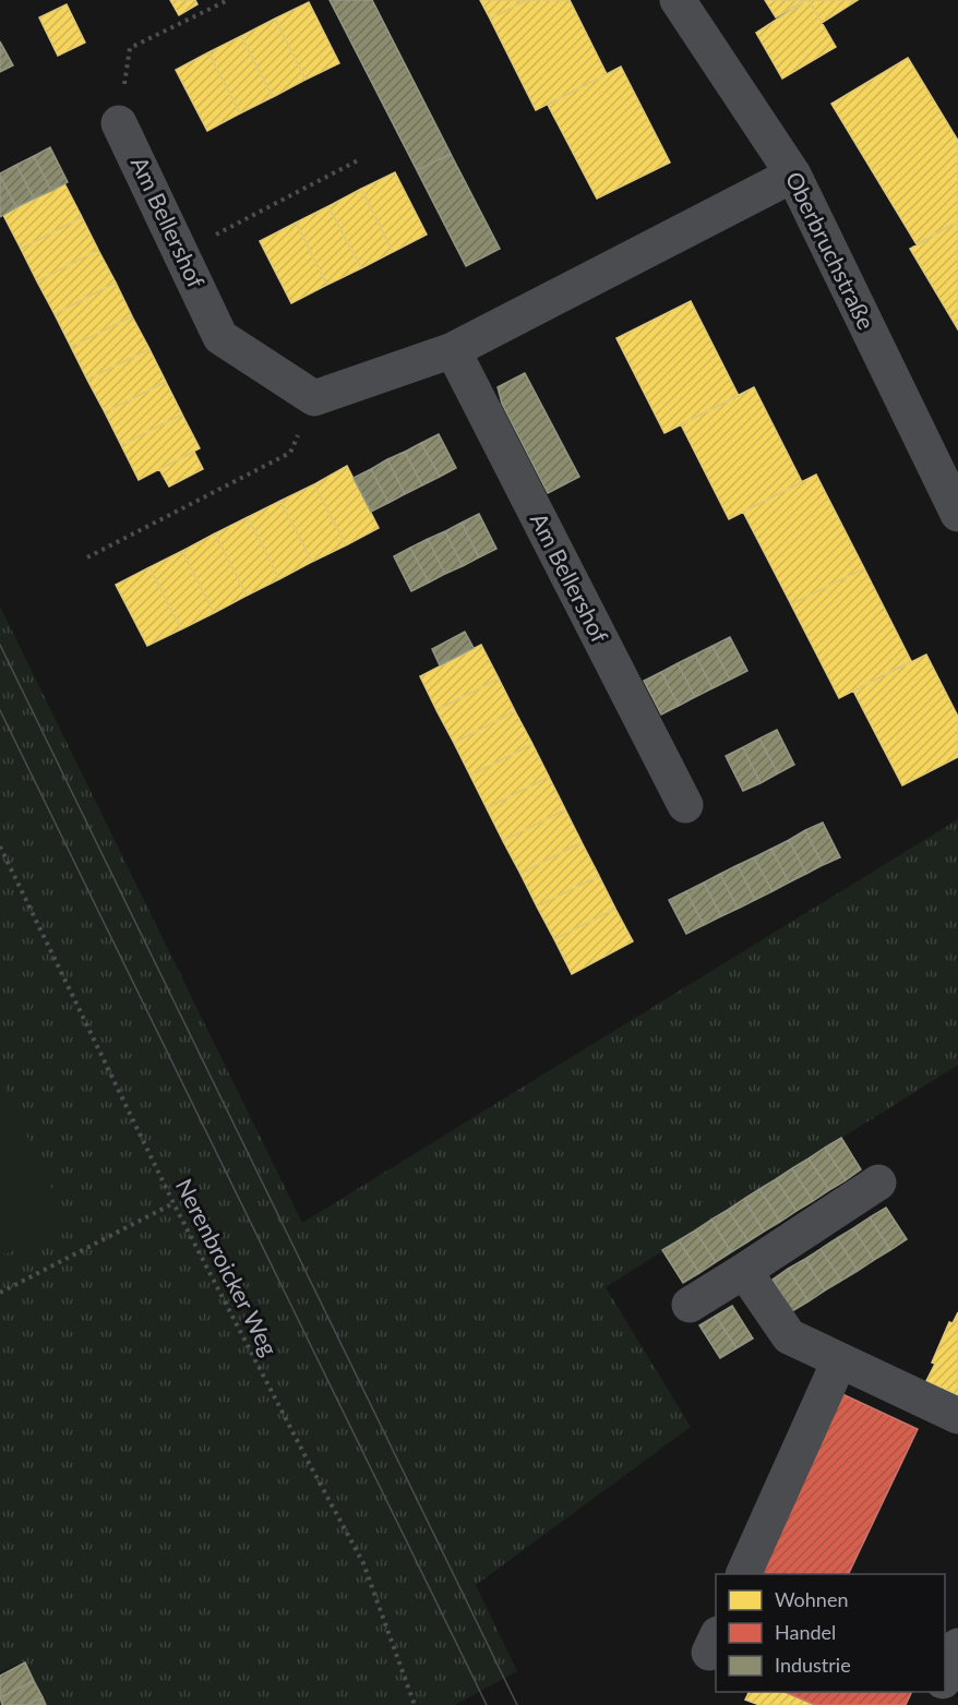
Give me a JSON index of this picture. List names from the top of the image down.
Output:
{
  "streets": {
    "street": ["Am Bellershof", "Oberbruchstraße"],
    "path": ["Nerenbroicker Weg"]
  },
  "legend": ["Wohnen", "Handel", "Industrie"]
}
